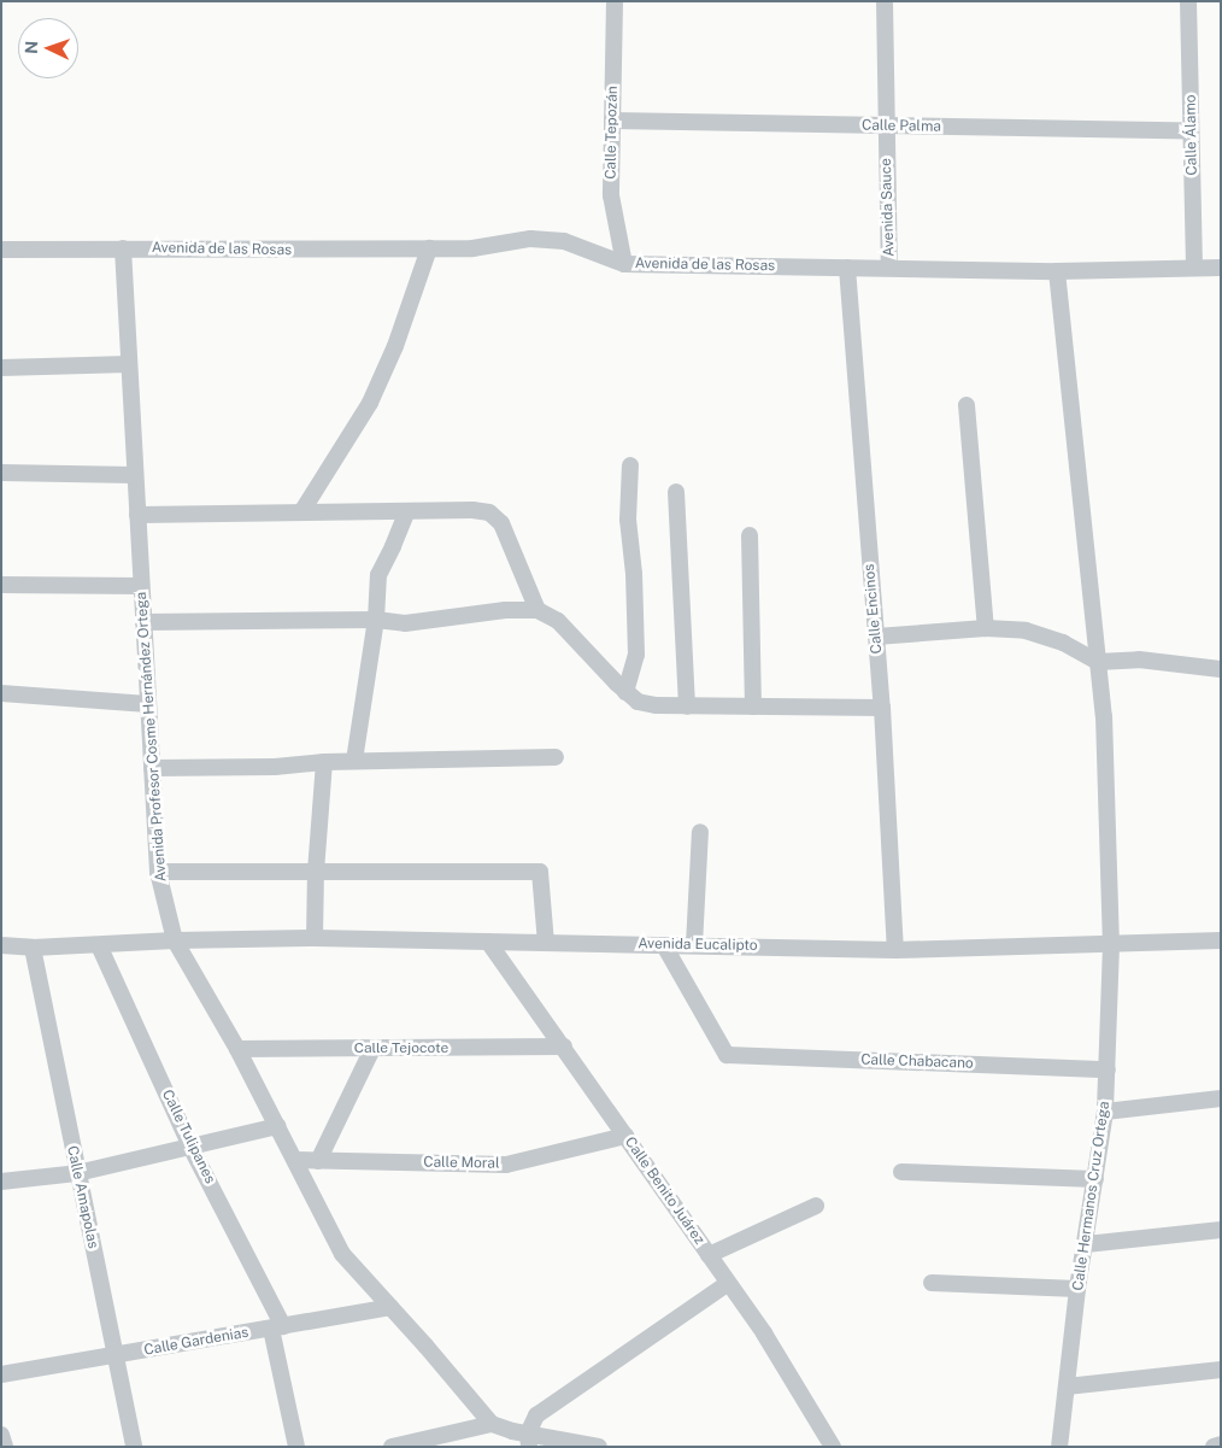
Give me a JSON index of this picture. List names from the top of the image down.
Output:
{
  "streets": {
    "street": [
      "Calle Palma",
      "Calle Tepozán",
      "Calle Álamo",
      "Avenida Sauce",
      "Avenida de las Rosas",
      "Calle Encinos",
      "Avenida Profesor Cosme Hernández Ortega",
      "Avenida Eucalipto",
      "Calle Tejocote",
      "Calle Chabacano",
      "Calle Tulipanes",
      "Calle Moral",
      "Calle Benito Juárez",
      "Calle Hermanos Cruz Ortega",
      "Calle Amapolas",
      "Calle Gardenias"
    ]
  },
  "crossings": [
    ["Calle Palma", "Calle Tepozán"],
    ["Calle Palma", "Calle Álamo"],
    ["Calle Palma", "Avenida Sauce"],
    ["Calle Tepozán", "Avenida de las Rosas"],
    ["Calle Álamo", "Avenida de las Rosas"],
    ["Avenida Sauce", "Avenida de las Rosas"],
    ["Avenida de las Rosas", "Calle Encinos"],
    ["Avenida de las Rosas", "Avenida Profesor Cosme Hernández Ortega"],
    ["Avenida de las Rosas", "Calle Hermanos Cruz Ortega"],
    ["Calle Encinos", "Avenida Eucalipto"],
    ["Avenida Profesor Cosme Hernández Ortega", "Avenida Eucalipto"],
    ["Avenida Profesor Cosme Hernández Ortega", "Calle Tejocote"],
    ["Avenida Profesor Cosme Hernández Ortega", "Calle Moral"],
    ["Avenida Profesor Cosme Hernández Ortega", "Calle Gardenias"],
    ["Avenida Eucalipto", "Calle Chabacano"],
    ["Avenida Eucalipto", "Calle Tulipanes"],
    ["Avenida Eucalipto", "Calle Benito Juárez"],
    ["Avenida Eucalipto", "Calle Hermanos Cruz Ortega"],
    ["Avenida Eucalipto", "Calle Amapolas"],
    ["Calle Tejocote", "Calle Benito Juárez"],
    ["Calle Chabacano", "Calle Hermanos Cruz Ortega"],
    ["Calle Tulipanes", "Calle Gardenias"],
    ["Calle Moral", "Calle Benito Juárez"],
    ["Calle Amapolas", "Calle Gardenias"]
  ],
  "north": "left"
}
